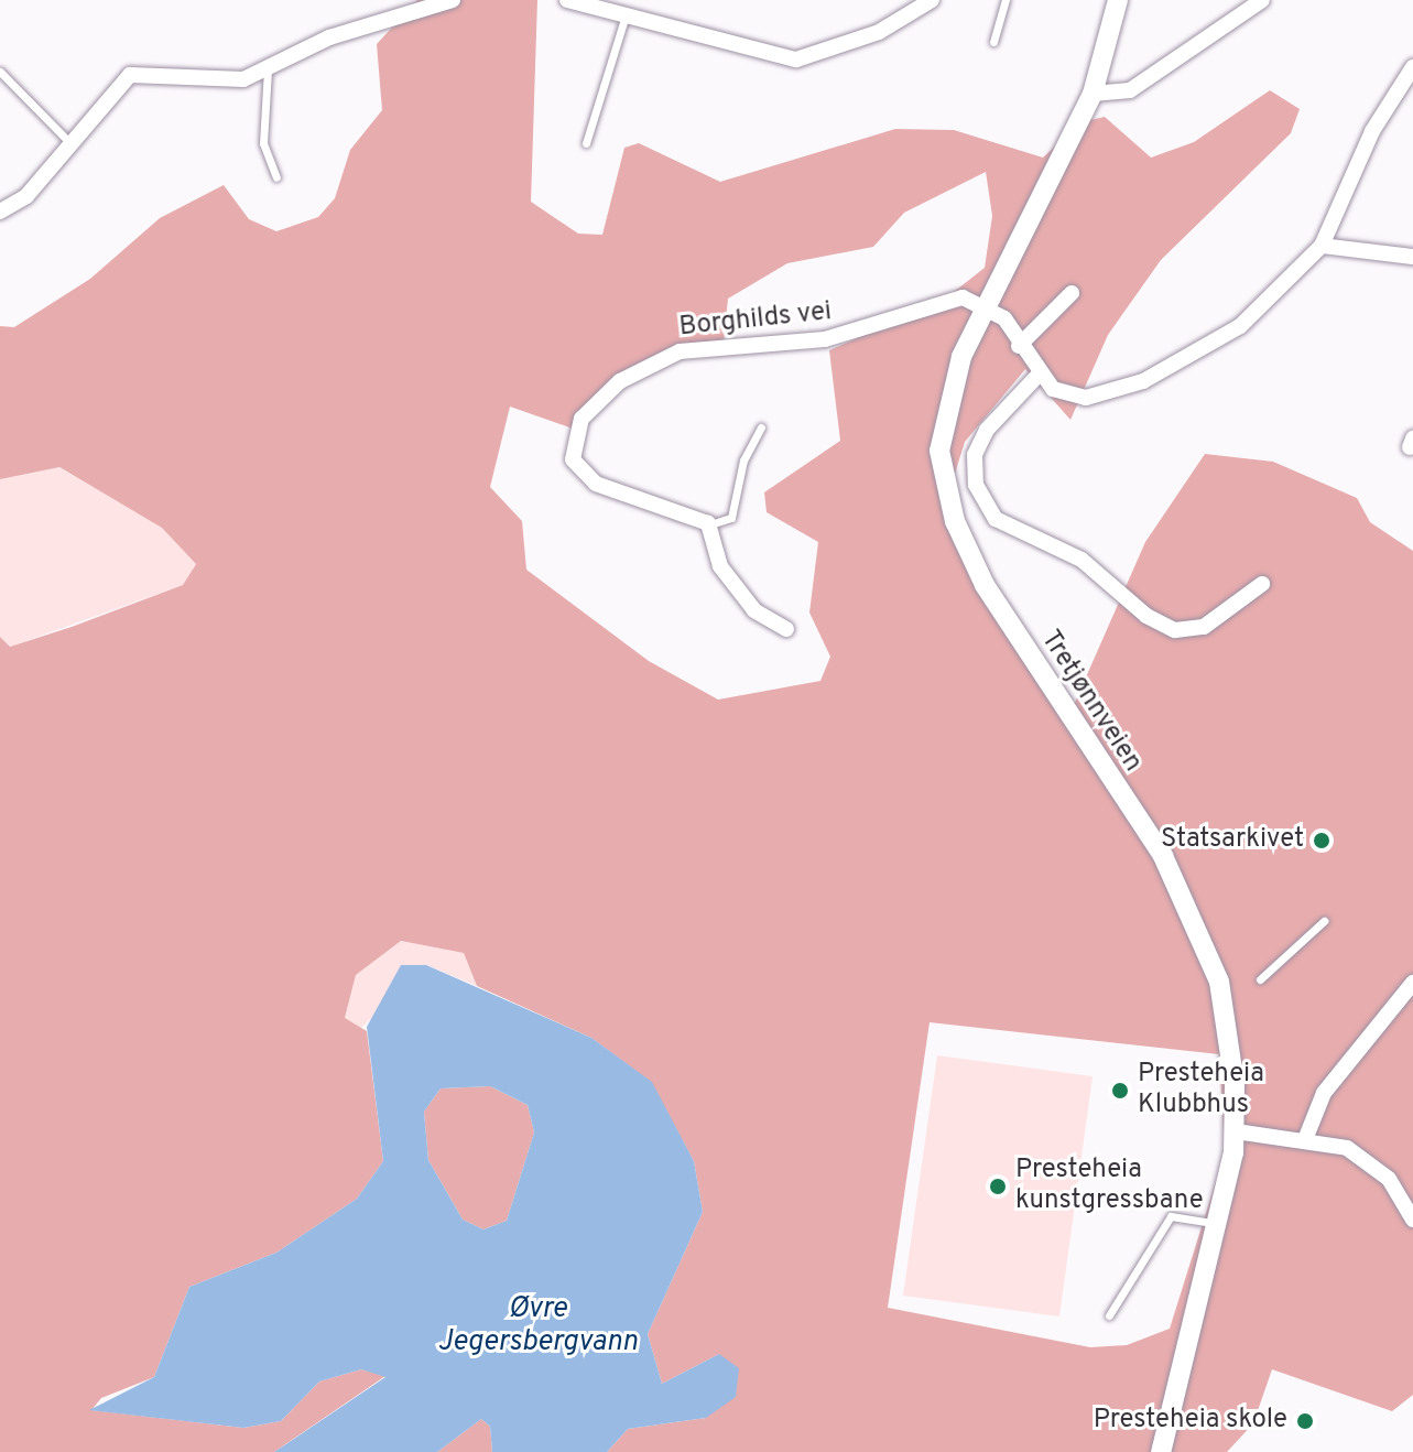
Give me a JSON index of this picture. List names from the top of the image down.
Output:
{
  "streets": {
    "street": ["Borghilds vei", "Tretjønnveien"]
  },
  "crossings": [
    ["Borghilds vei", "Tretjønnveien"]
  ],
  "water": ["Øvre Jegersbergvann"],
  "places": [
    "Statsarkivet",
    "Presteheia Klubbhus",
    "Presteheia kunstgressbane",
    "Presteheia skole"
  ]
}
